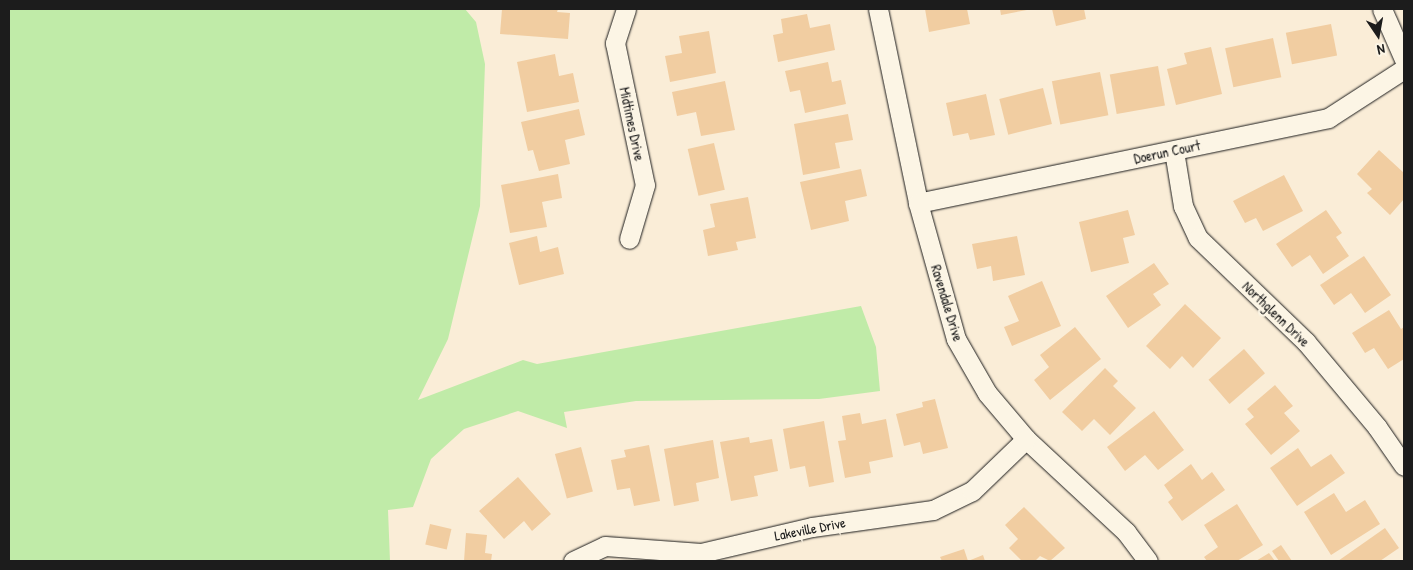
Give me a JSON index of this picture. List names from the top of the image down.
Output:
{
  "streets": {
    "street": [
      "Midtimes Drive",
      "Doerun Court",
      "Ravendale Drive",
      "Northglenn Drive",
      "Lakeville Drive"
    ]
  },
  "crossings": [
    ["Doerun Court", "Ravendale Drive"],
    ["Doerun Court", "Northglenn Drive"],
    ["Ravendale Drive", "Lakeville Drive"]
  ],
  "north": "bottom"
}
